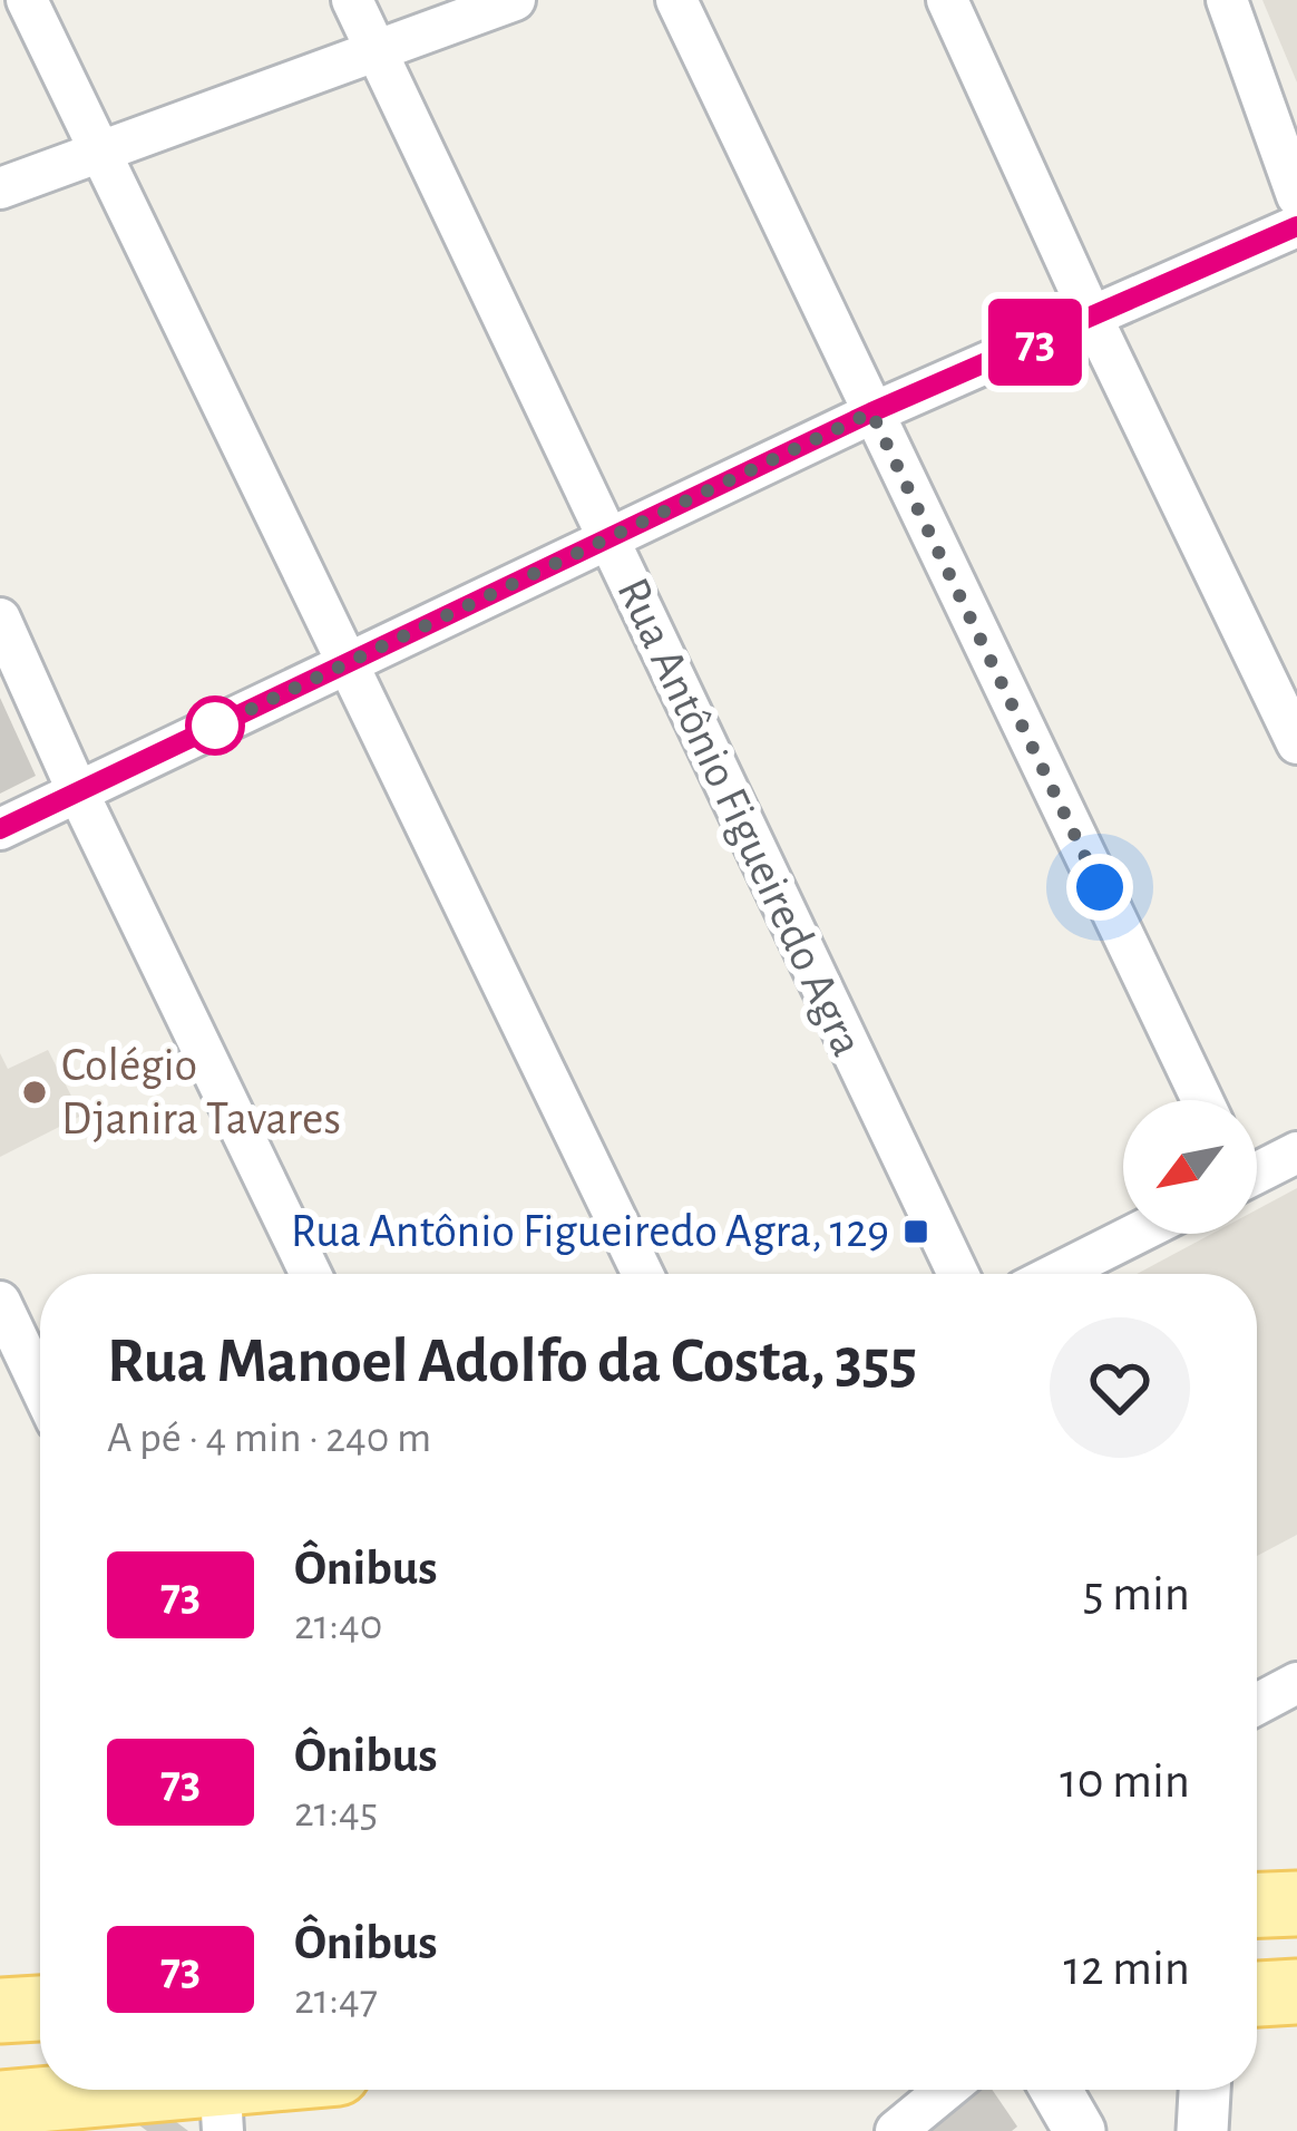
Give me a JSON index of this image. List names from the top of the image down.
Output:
{
  "streets": {
    "street": ["Rua Antônio Figueiredo Agra"]
  },
  "places": {
    "other": ["Colégio Djanira Tavares"],
    "transit": ["Rua Antônio Figueiredo Agra, 129"]
  },
  "lines": ["bus line 73"],
  "north": "bottom left",
  "page": {
    "on_map": "73",
    "heading": ["Rua Manoel Adolfo da Costa, 355", "A pé · 4 min · 240 m"],
    "list": [
      {
        "mark": "73",
        "name": "Ônibus",
        "note": "21:40",
        "value": "5 min"
      },
      {
        "mark": "73",
        "name": "Ônibus",
        "note": "21:45",
        "value": "10 min"
      },
      {
        "mark": "73",
        "name": "Ônibus",
        "note": "21:47",
        "value": "12 min"
      }
    ]
  }
}
